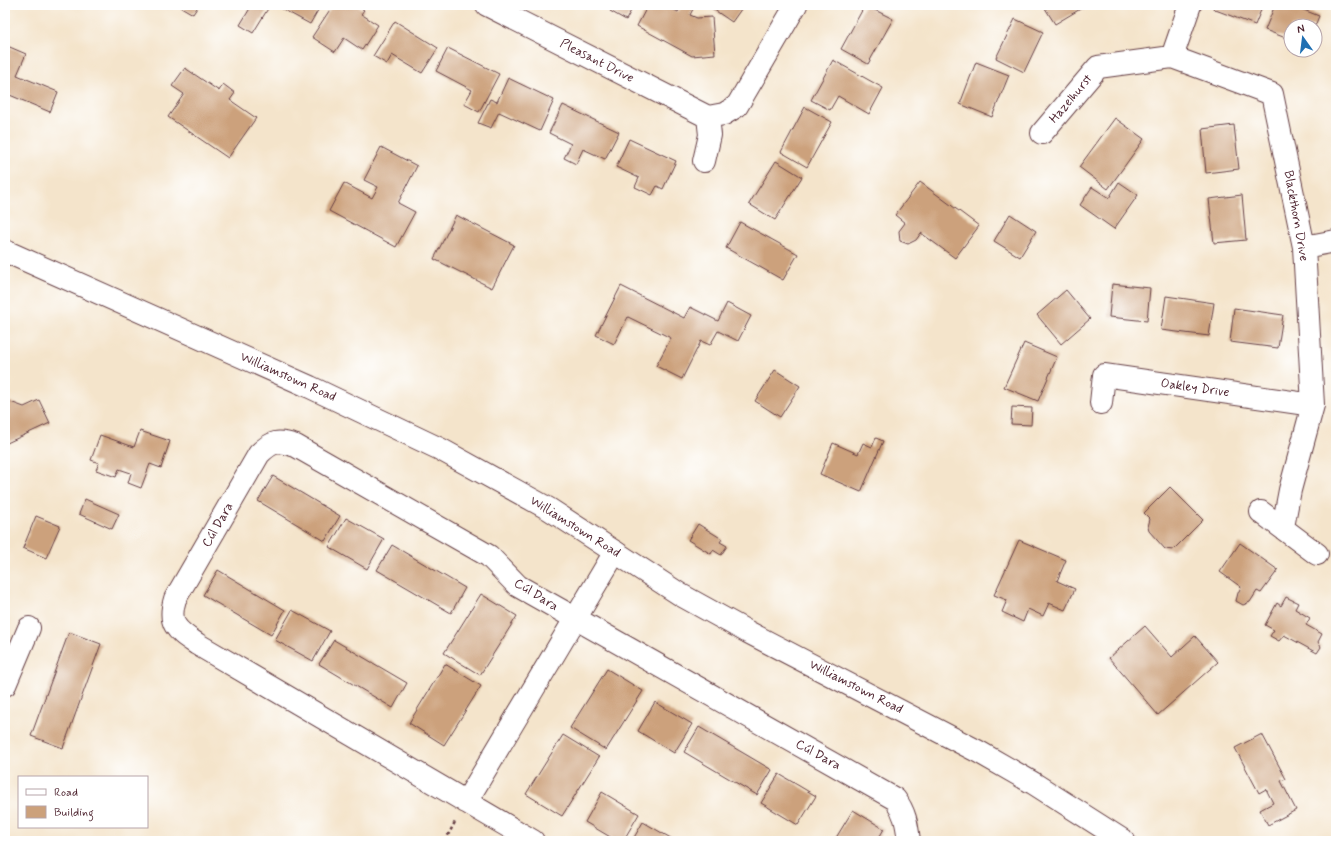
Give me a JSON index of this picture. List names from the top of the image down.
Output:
{
  "streets": {
    "street": [
      "Pleasant Drive",
      "Hazelhurst",
      "Blackthorn Drive",
      "Williamstown Road",
      "Oakley Drive",
      "Cúl Dara"
    ]
  },
  "crossings": [
    ["Hazelhurst", "Blackthorn Drive"],
    ["Blackthorn Drive", "Oakley Drive"]
  ],
  "legend": ["Road", "Building"],
  "north": "top"
}
